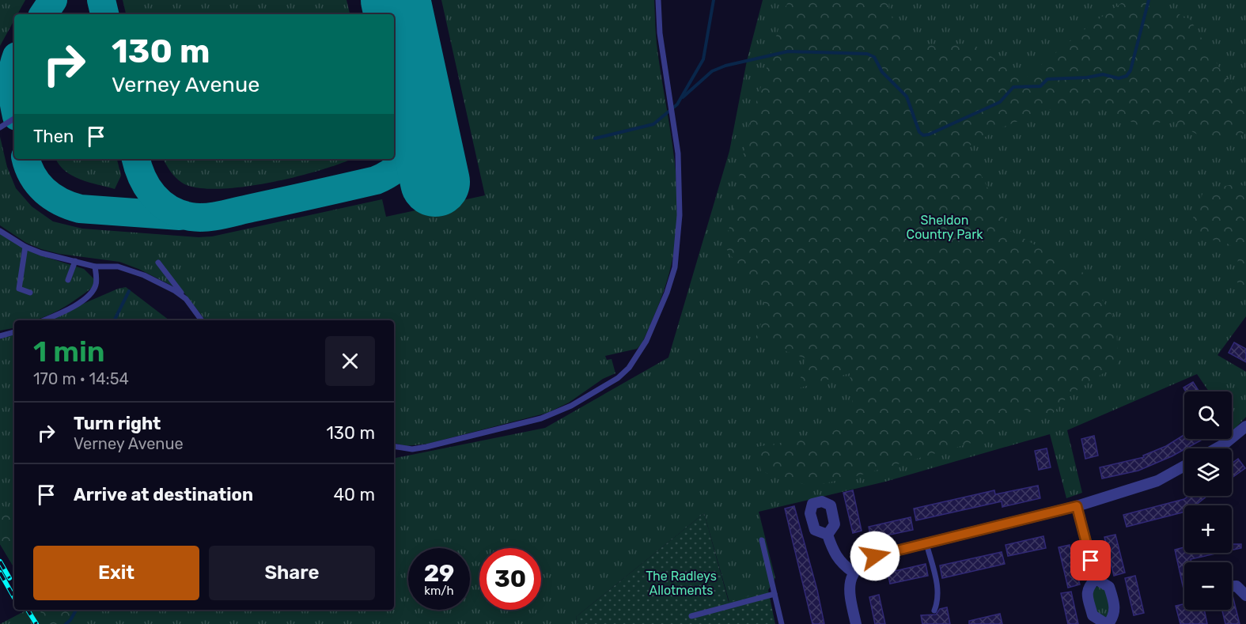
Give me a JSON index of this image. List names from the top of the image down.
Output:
{
  "parks": ["Sheldon Country Park", "The Radleys Allotments"],
  "page": {
    "turn": ["130 m", "Verney Avenue"],
    "then": "Then",
    "heading": ["1 min", "170 m · 14:54"],
    "map_buttons": ["+", "−"],
    "list": [
      {
        "name": "Turn right",
        "note": "Verney Avenue",
        "value": "130 m"
      },
      {
        "name": "Arrive at destination",
        "value": "40 m"
      }
    ],
    "buttons": ["Exit", "Share"],
    "speed": "29 km/h",
    "limit": "30"
  }
}
